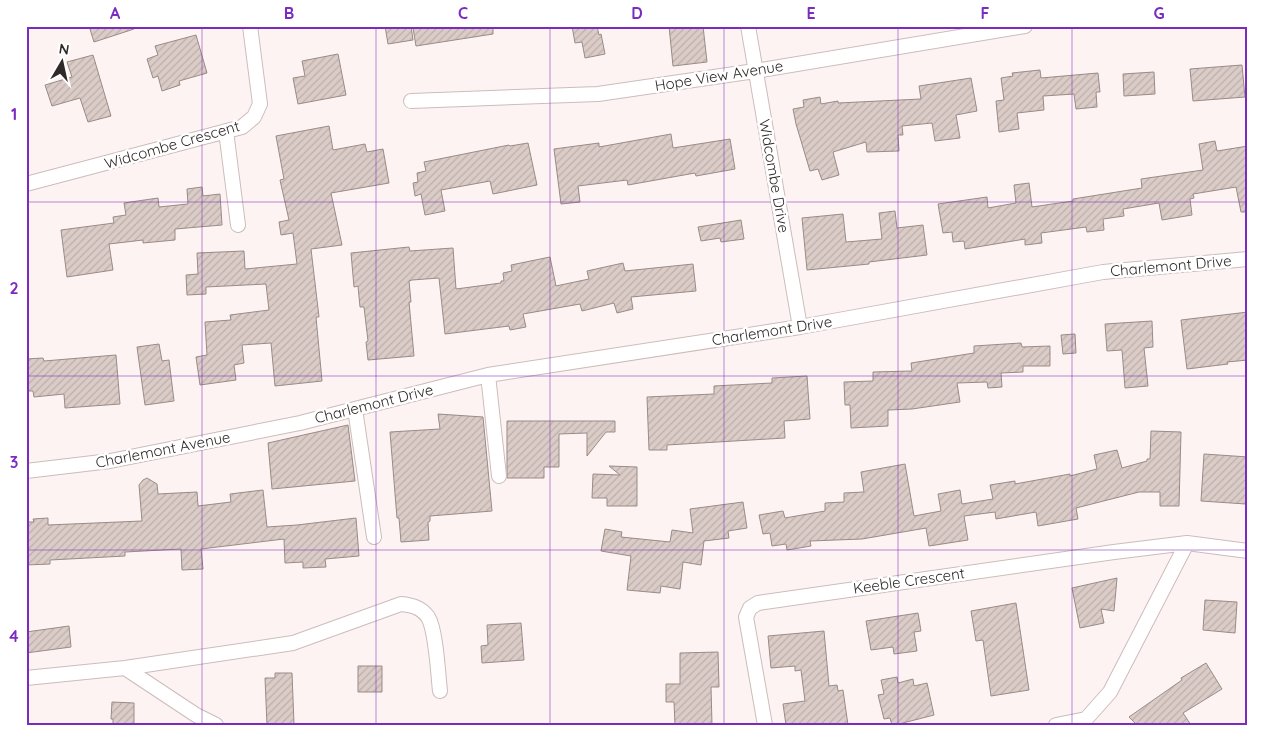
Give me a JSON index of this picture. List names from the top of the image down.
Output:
{
  "streets": {
    "street": [
      "Hope View Avenue",
      "Widcombe Crescent",
      "Widcombe Drive",
      "Charlemont Drive",
      "Charlemont Avenue",
      "Keeble Crescent"
    ]
  },
  "crossings": [
    ["Hope View Avenue", "Widcombe Drive"],
    ["Widcombe Drive", "Charlemont Drive"],
    ["Charlemont Drive", "Charlemont Avenue"]
  ],
  "north": "top",
  "grid": {
    "columns": [
      "A",
      "B",
      "C",
      "D",
      "E",
      "F",
      "G"
    ],
    "rows": [
      "1",
      "2",
      "3",
      "4"
    ]
  }
}
